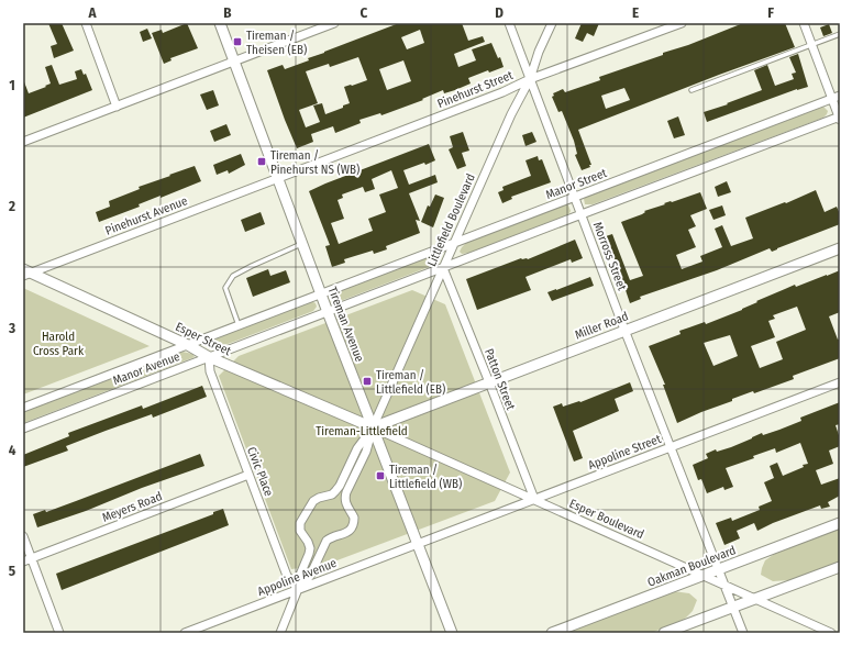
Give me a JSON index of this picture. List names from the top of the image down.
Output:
{
  "streets": {
    "street": [
      "Pinehurst Street",
      "Manor Street",
      "Pinehurst Avenue",
      "Littlefield Boulevard",
      "Morross Street",
      "Tireman Avenue",
      "Miller Road",
      "Esper Street",
      "Manor Avenue",
      "Patton Street",
      "Appoline Street",
      "Civic Place",
      "Meyers Road",
      "Esper Boulevard",
      "Oakman Boulevard",
      "Appoline Avenue"
    ]
  },
  "crossings": [
    ["Pinehurst Street", "Pinehurst Avenue"],
    ["Pinehurst Street", "Littlefield Boulevard"],
    ["Pinehurst Street", "Morross Street"],
    ["Pinehurst Street", "Tireman Avenue"],
    ["Manor Street", "Littlefield Boulevard"],
    ["Manor Street", "Morross Street"],
    ["Manor Street", "Tireman Avenue"],
    ["Manor Street", "Manor Avenue"],
    ["Pinehurst Avenue", "Tireman Avenue"],
    ["Pinehurst Avenue", "Esper Street"],
    ["Littlefield Boulevard", "Morross Street"],
    ["Littlefield Boulevard", "Tireman Avenue"],
    ["Littlefield Boulevard", "Miller Road"],
    ["Littlefield Boulevard", "Esper Street"],
    ["Littlefield Boulevard", "Patton Street"],
    ["Littlefield Boulevard", "Esper Boulevard"],
    ["Morross Street", "Miller Road"],
    ["Morross Street", "Appoline Street"],
    ["Morross Street", "Esper Boulevard"],
    ["Morross Street", "Oakman Boulevard"],
    ["Tireman Avenue", "Miller Road"],
    ["Tireman Avenue", "Esper Street"],
    ["Tireman Avenue", "Manor Avenue"],
    ["Tireman Avenue", "Appoline Street"],
    ["Tireman Avenue", "Esper Boulevard"],
    ["Tireman Avenue", "Appoline Avenue"],
    ["Miller Road", "Esper Street"],
    ["Miller Road", "Patton Street"],
    ["Miller Road", "Esper Boulevard"],
    ["Esper Street", "Manor Avenue"],
    ["Esper Street", "Civic Place"],
    ["Esper Street", "Esper Boulevard"],
    ["Manor Avenue", "Civic Place"],
    ["Patton Street", "Appoline Street"],
    ["Patton Street", "Esper Boulevard"],
    ["Appoline Street", "Esper Boulevard"],
    ["Appoline Street", "Appoline Avenue"],
    ["Civic Place", "Meyers Road"],
    ["Civic Place", "Appoline Avenue"],
    ["Esper Boulevard", "Oakman Boulevard"]
  ],
  "parks": ["Harold Cross Park", "Tireman-Littlefield"],
  "places": {
    "transit": [
      "Tireman / Theisen (EB)",
      "Tireman / Pinehurst NS (WB)",
      "Tireman / Littlefield (EB)",
      "Tireman / Littlefield (WB)"
    ]
  },
  "grid": {
    "columns": [
      "A",
      "B",
      "C",
      "D",
      "E",
      "F"
    ],
    "rows": [
      "1",
      "2",
      "3",
      "4",
      "5"
    ]
  }
}
